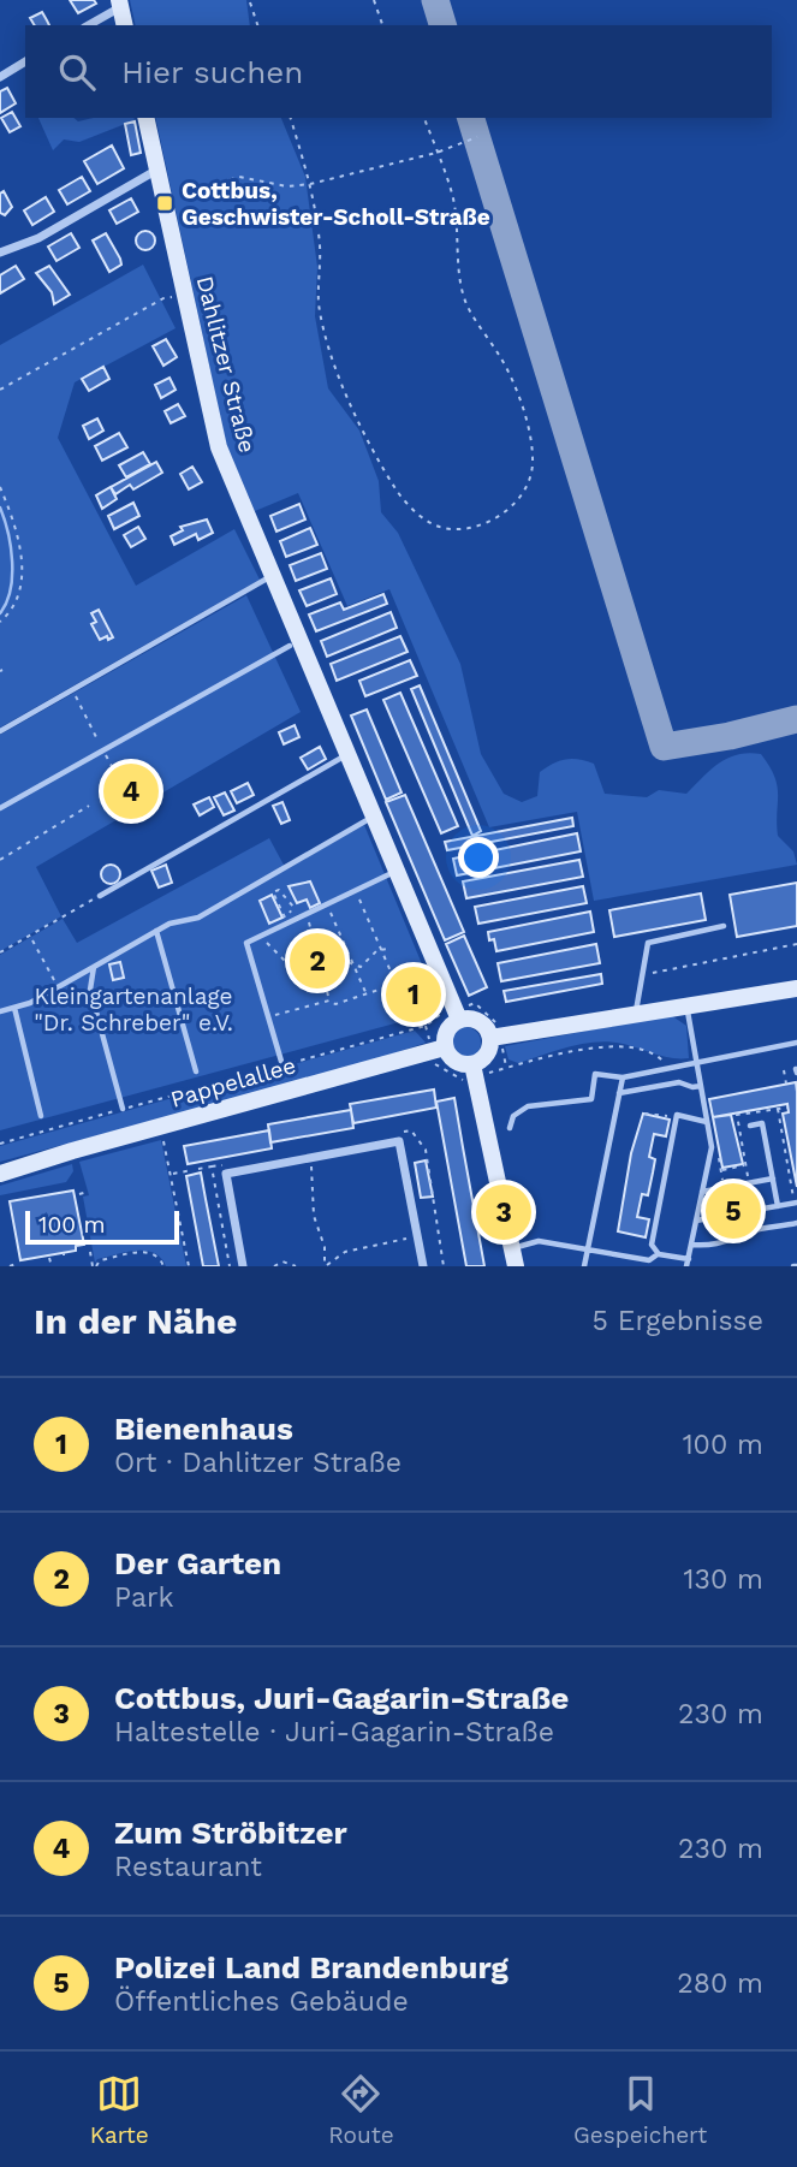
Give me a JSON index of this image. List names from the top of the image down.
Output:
{
  "streets": {
    "street": ["Dahlitzer Straße", "Pappelallee"]
  },
  "crossings": [
    ["Dahlitzer Straße", "Pappelallee"]
  ],
  "parks": ["Kleingartenanlage \"Dr. Schreber\" e.V."],
  "places": {
    "transit": ["Cottbus, Geschwister-Scholl-Straße"]
  },
  "scale_bar": "100 m",
  "page": {
    "search": "Hier suchen",
    "pins": [
      "4",
      "2",
      "1",
      "5",
      "3"
    ],
    "scale": "100 m",
    "heading": ["In der Nähe", "5 Ergebnisse"],
    "list": [
      {
        "mark": "1",
        "name": "Bienenhaus",
        "note": "Ort · Dahlitzer Straße",
        "value": "100 m"
      },
      {
        "mark": "2",
        "name": "Der Garten",
        "note": "Park",
        "value": "130 m"
      },
      {
        "mark": "3",
        "name": "Cottbus, Juri-Gagarin-Straße",
        "note": "Haltestelle · Juri-Gagarin-Straße",
        "value": "230 m"
      },
      {
        "mark": "4",
        "name": "Zum Ströbitzer",
        "note": "Restaurant",
        "value": "230 m"
      },
      {
        "mark": "5",
        "name": "Polizei Land Brandenburg",
        "note": "Öffentliches Gebäude",
        "value": "280 m"
      }
    ],
    "nav": ["Karte", "Route", "Gespeichert"]
  }
}
